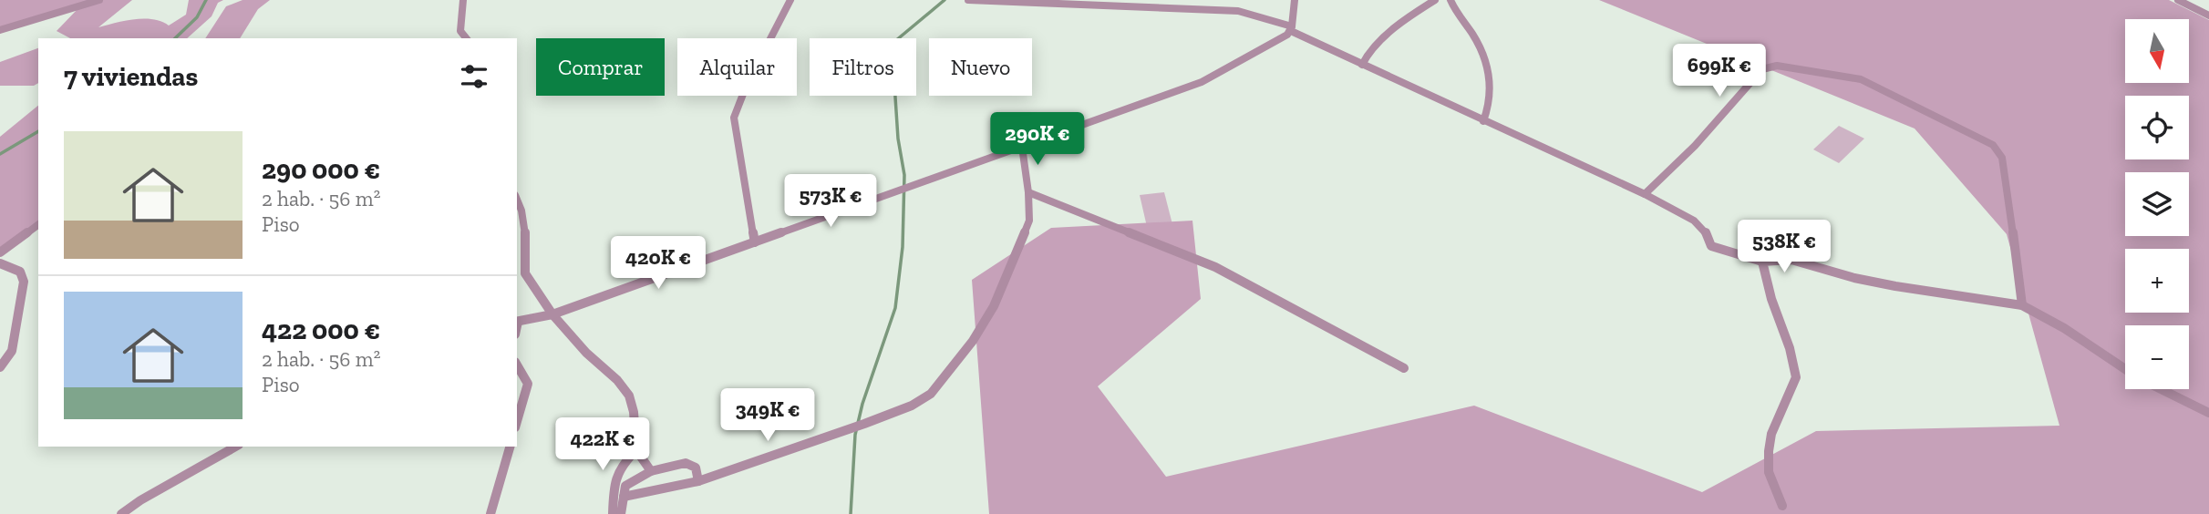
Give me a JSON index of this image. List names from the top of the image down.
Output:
{
  "north": "bottom",
  "page": {
    "map_buttons": ["+", "−"],
    "chip": [
      "Comprar",
      "Alquilar",
      "Filtros",
      "Nuevo"
    ],
    "heading": "7 viviendas",
    "price": [
      "699K €",
      "290K €",
      "573K €",
      "538K €",
      "420K €",
      "349K €",
      "422K €"
    ],
    "list": [
      {
        "name": "290 000 €",
        "note": "2 hab. · 56 m² · Piso"
      },
      {
        "name": "422 000 €",
        "note": "2 hab. · 56 m² · Piso"
      }
    ]
  }
}
